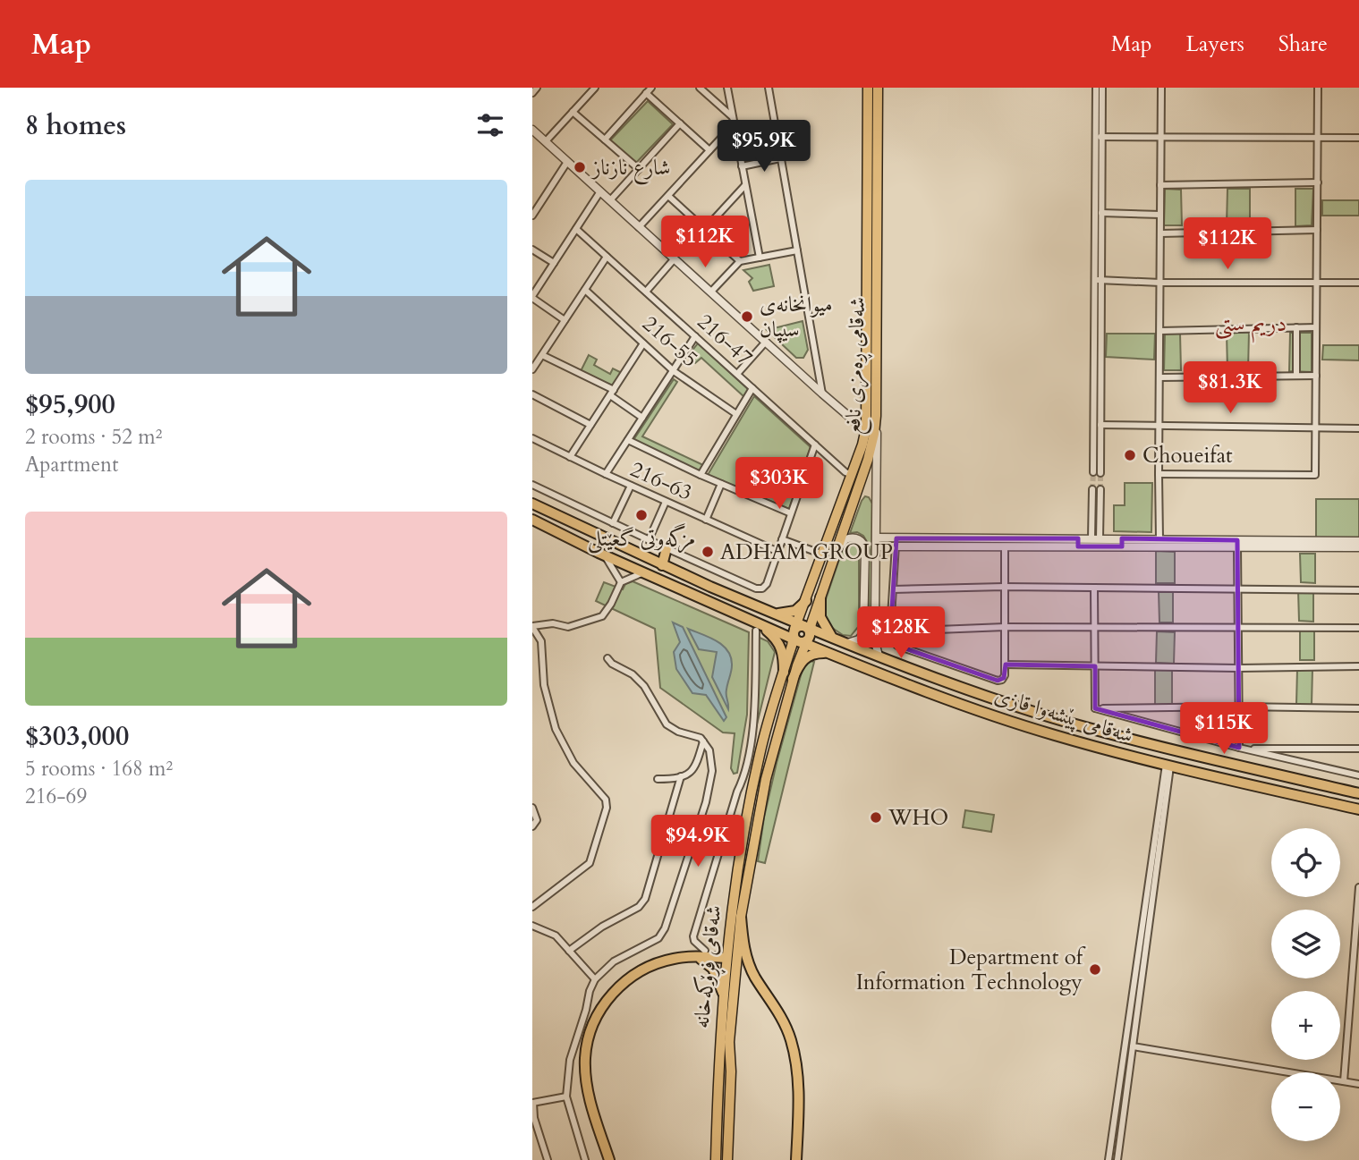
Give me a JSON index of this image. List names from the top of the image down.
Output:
{
  "streets": {
    "highway": ["شەقامی پێشەوا قازی"],
    "main road": ["شەقامی ڕەمزی نافع", "شەقامی فڕۆکەخانە"],
    "street": ["216-47", "216-55", "216-63"]
  },
  "crossings": [
    ["216-47", "شەقامی ڕەمزی نافع"],
    ["شەقامی ڕەمزی نافع", "شەقامی پێشەوا قازی"],
    ["شەقامی ڕەمزی نافع", "شەقامی فڕۆکەخانە"],
    ["شەقامی پێشەوا قازی", "شەقامی فڕۆکەخانە"]
  ],
  "districts": ["دریم ستی"],
  "places": [
    "شارع نازناز",
    "میوانخانەی سیپان",
    "Choueifat",
    "مزگەوتی گعێتلی",
    "ADHAM GROUP",
    "WHO",
    "Department of Information Technology"
  ],
  "page": {
    "header": "Map",
    "nav": ["Map", "Layers", "Share"],
    "heading": "8 homes",
    "price": [
      "$95.9K",
      "$112K",
      "$112K",
      "$81.3K",
      "$303K",
      "$128K",
      "$115K",
      "$94.9K"
    ],
    "list": [
      {
        "name": "$95,900",
        "note": "2 rooms · 52 m² · Apartment"
      },
      {
        "name": "$303,000",
        "note": "5 rooms · 168 m² · 216-69"
      }
    ],
    "map_buttons": ["+", "−"]
  }
}
